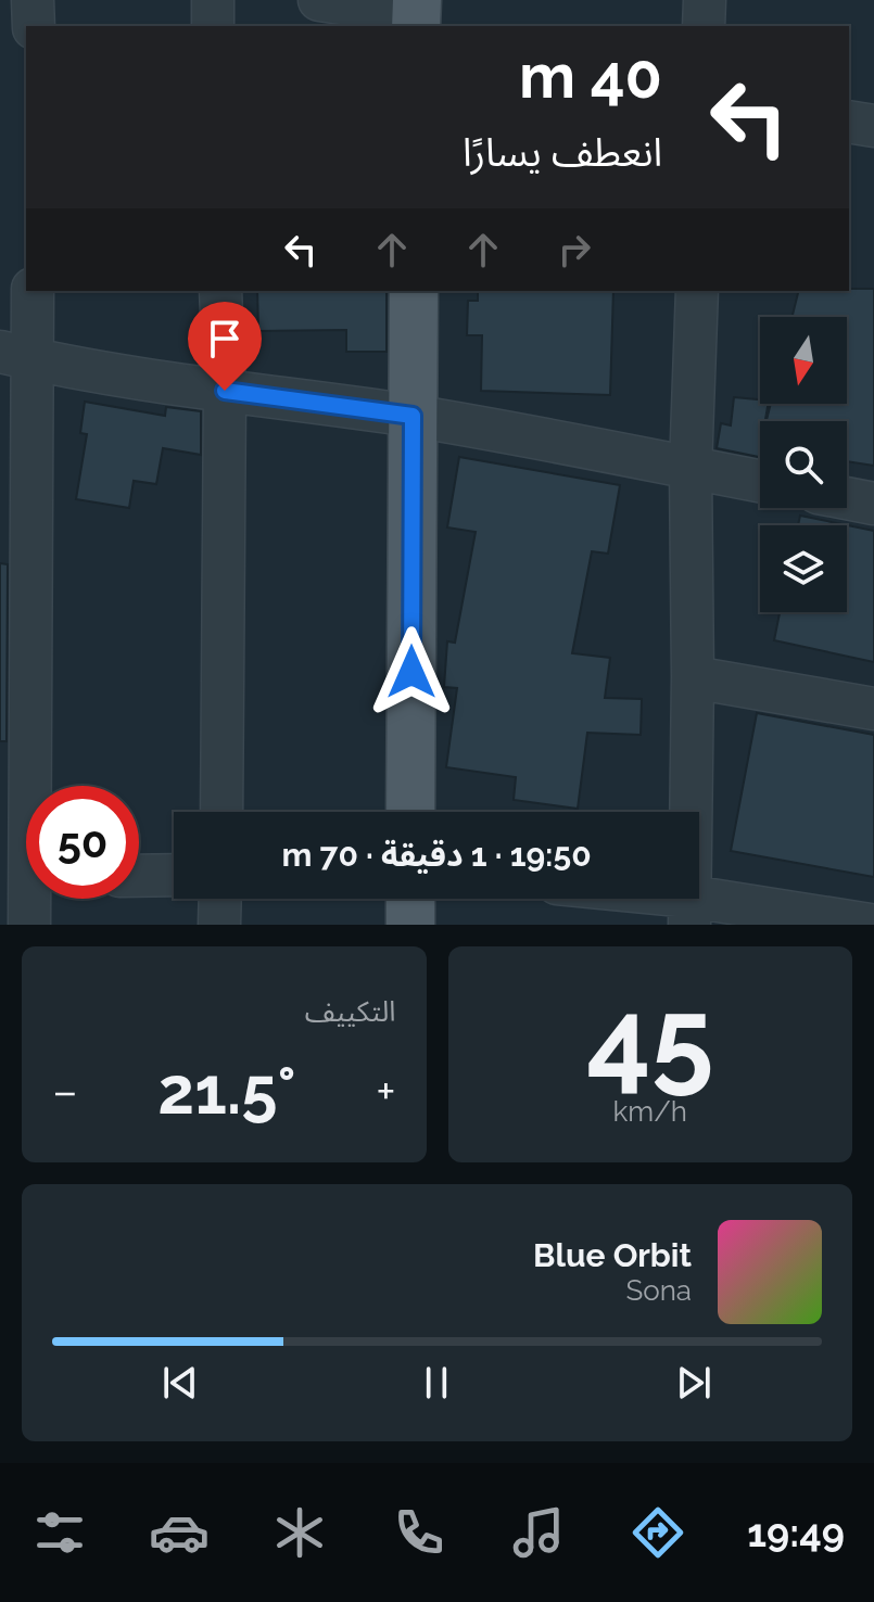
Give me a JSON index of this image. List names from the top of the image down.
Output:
{
  "north": "bottom",
  "page": {
    "turn": ["40 m", "انعطف يسارًا"],
    "limit": "50",
    "trip": "19:50 · 1 دقيقة · 70 m",
    "tile": [
      ["45", "km/h"],
      "التكييف"
    ],
    "heat": ["−", "21.5°", "+"],
    "song": ["Blue Orbit", "Sona"],
    "tabs": "19:49"
  }
}
